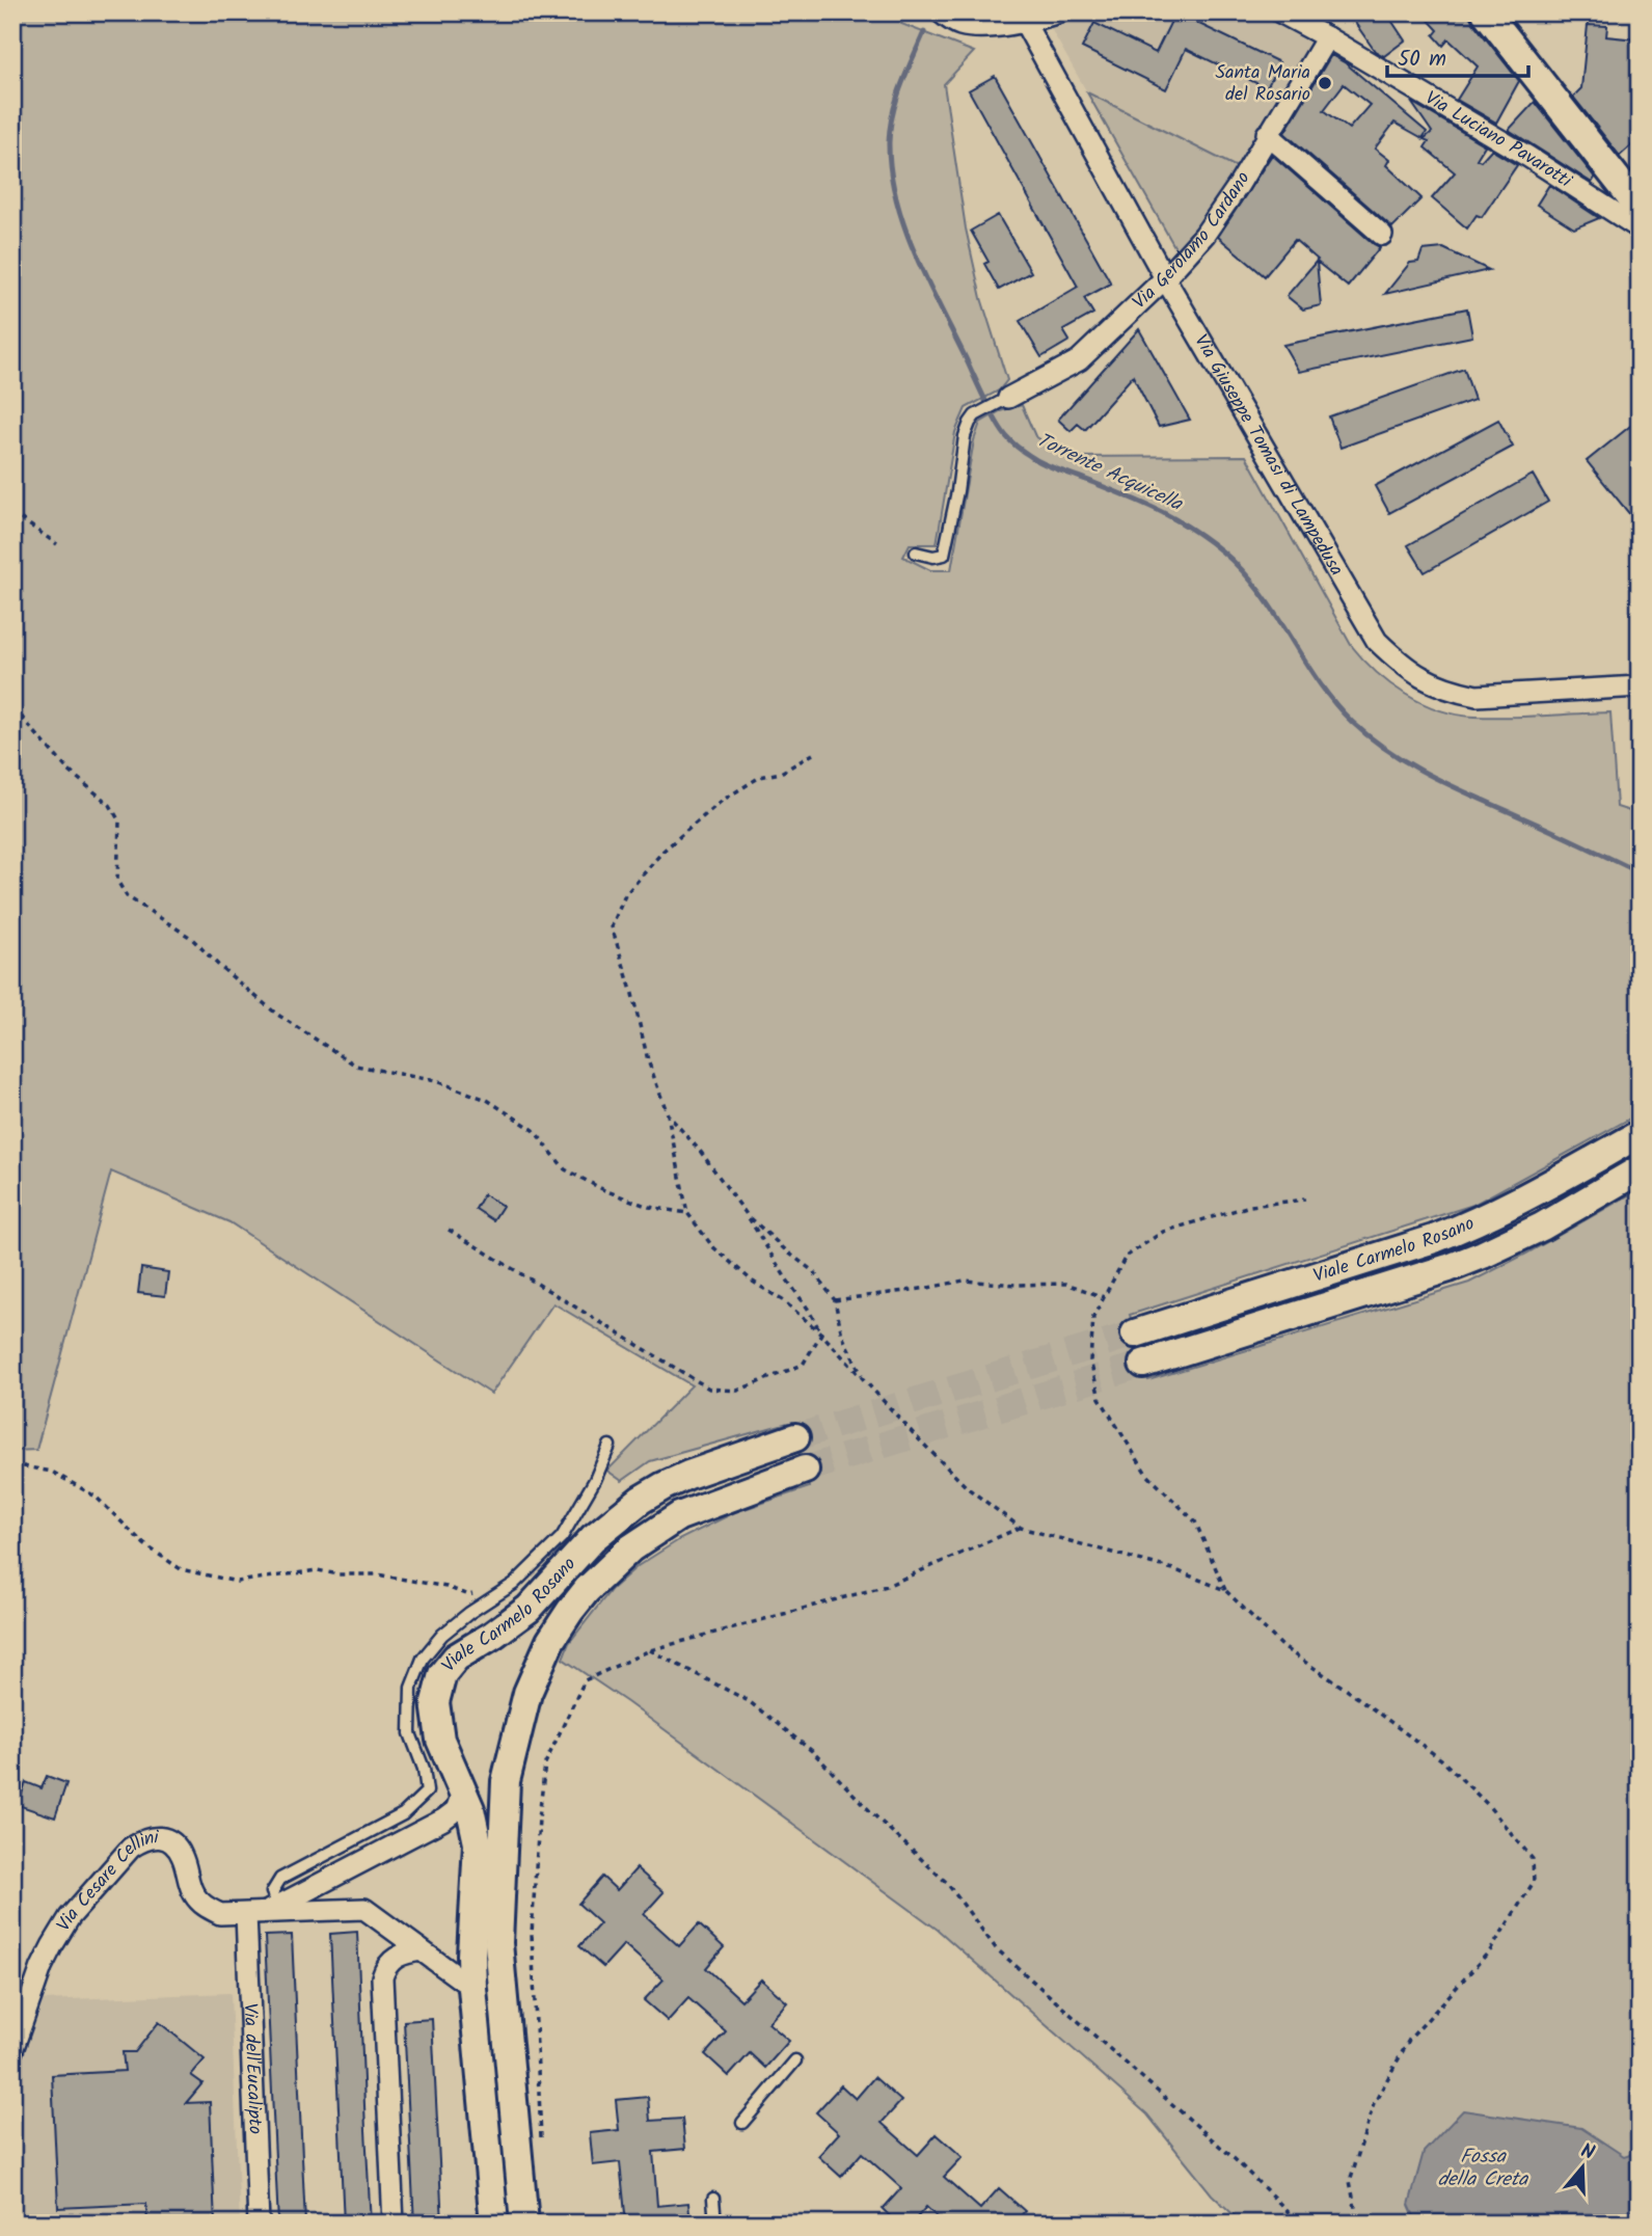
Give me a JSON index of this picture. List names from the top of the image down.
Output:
{
  "streets": {
    "main road": ["Viale Carmelo Rosano"],
    "street": [
      "Via Luciano Pavarotti",
      "Via Gerolamo Cardano",
      "Via Giuseppe Tomasi di Lampedusa",
      "Via Cesare Cellini",
      "Via dell'Eucalipto"
    ]
  },
  "crossings": [
    ["Via Luciano Pavarotti", "Via Gerolamo Cardano"],
    ["Via Gerolamo Cardano", "Via Giuseppe Tomasi di Lampedusa"],
    ["Via Cesare Cellini", "Via dell'Eucalipto"]
  ],
  "water": ["Torrente Acquicella", "Fossa della Creta"],
  "places": ["Santa Maria del Rosario"],
  "scale_bar": "50 m",
  "north": "top"
}
